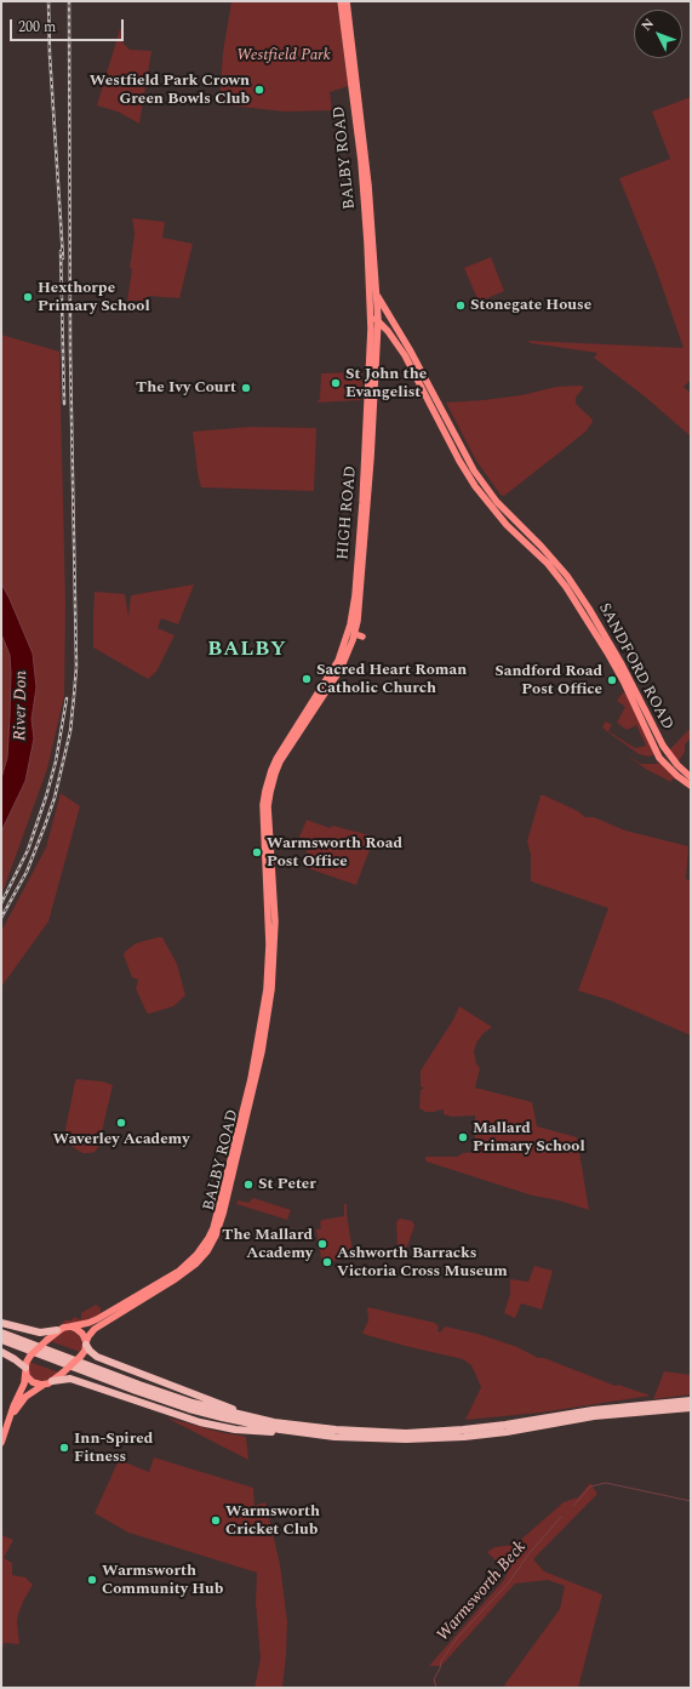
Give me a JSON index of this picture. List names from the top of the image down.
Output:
{
  "streets": {
    "main road": ["BALBY ROAD", "HIGH ROAD", "SANDFORD ROAD"]
  },
  "crossings": [
    ["BALBY ROAD", "HIGH ROAD"],
    ["BALBY ROAD", "SANDFORD ROAD"],
    ["HIGH ROAD", "SANDFORD ROAD"]
  ],
  "districts": ["BALBY"],
  "water": ["River Don", "Warmsworth Beck"],
  "parks": ["Westfield Park"],
  "places": [
    "Westfield Park Crown Green Bowls Club",
    "Hexthorpe Primary School",
    "Stonegate House",
    "St John the Evangelist",
    "The Ivy Court",
    "Sacred Heart Roman Catholic Church",
    "Sandford Road Post Office",
    "Warmsworth Road Post Office",
    "Waverley Academy",
    "Mallard Primary School",
    "St Peter",
    "The Mallard Academy",
    "Ashworth Barracks Victoria Cross Museum",
    "Inn-Spired Fitness",
    "Warmsworth Cricket Club",
    "Warmsworth Community Hub"
  ],
  "scale_bar": "200 m",
  "north": "top left"
}
